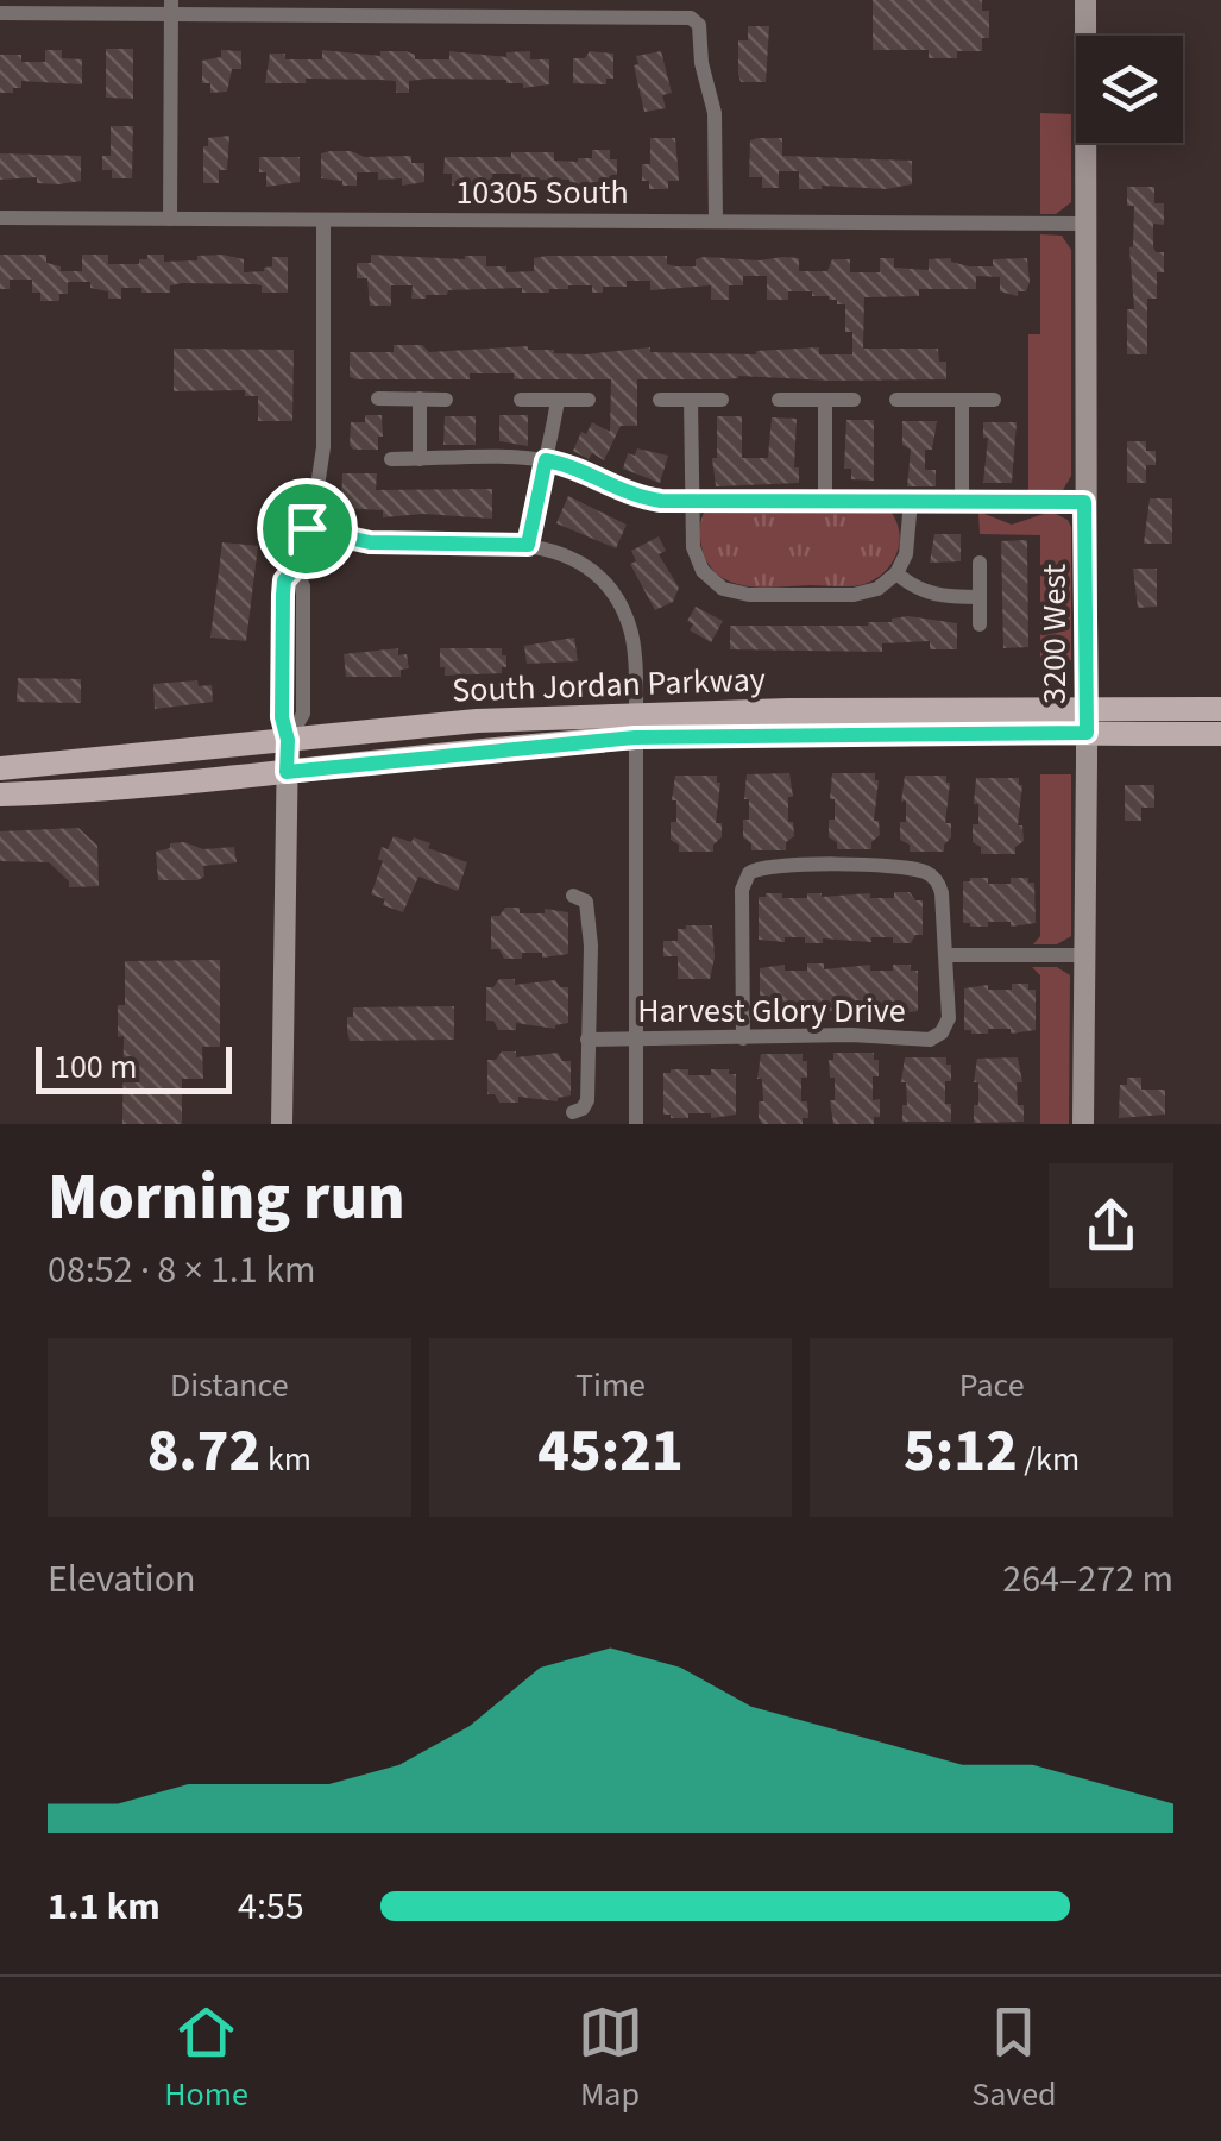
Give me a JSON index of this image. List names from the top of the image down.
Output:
{
  "streets": {
    "main road": ["South Jordan Parkway"],
    "street": ["10305 South", "3200 West", "Harvest Glory Drive"]
  },
  "crossings": [
    ["10305 South", "3200 West"],
    ["3200 West", "South Jordan Parkway"]
  ],
  "scale_bar": "100 m",
  "page": {
    "scale": "100 m",
    "heading": ["Morning run", "08:52 · 8 × 1.1 km"],
    "stats": [
      ["Distance", "8.72 km"],
      ["Time", "45:21"],
      ["Pace", "5:12 /km"]
    ],
    "chart": ["Elevation", "264–272 m"],
    "list": [
      {
        "name": "1.1 km",
        "note": "4:55"
      }
    ],
    "tabs": ["Home", "Map", "Saved"]
  }
}
